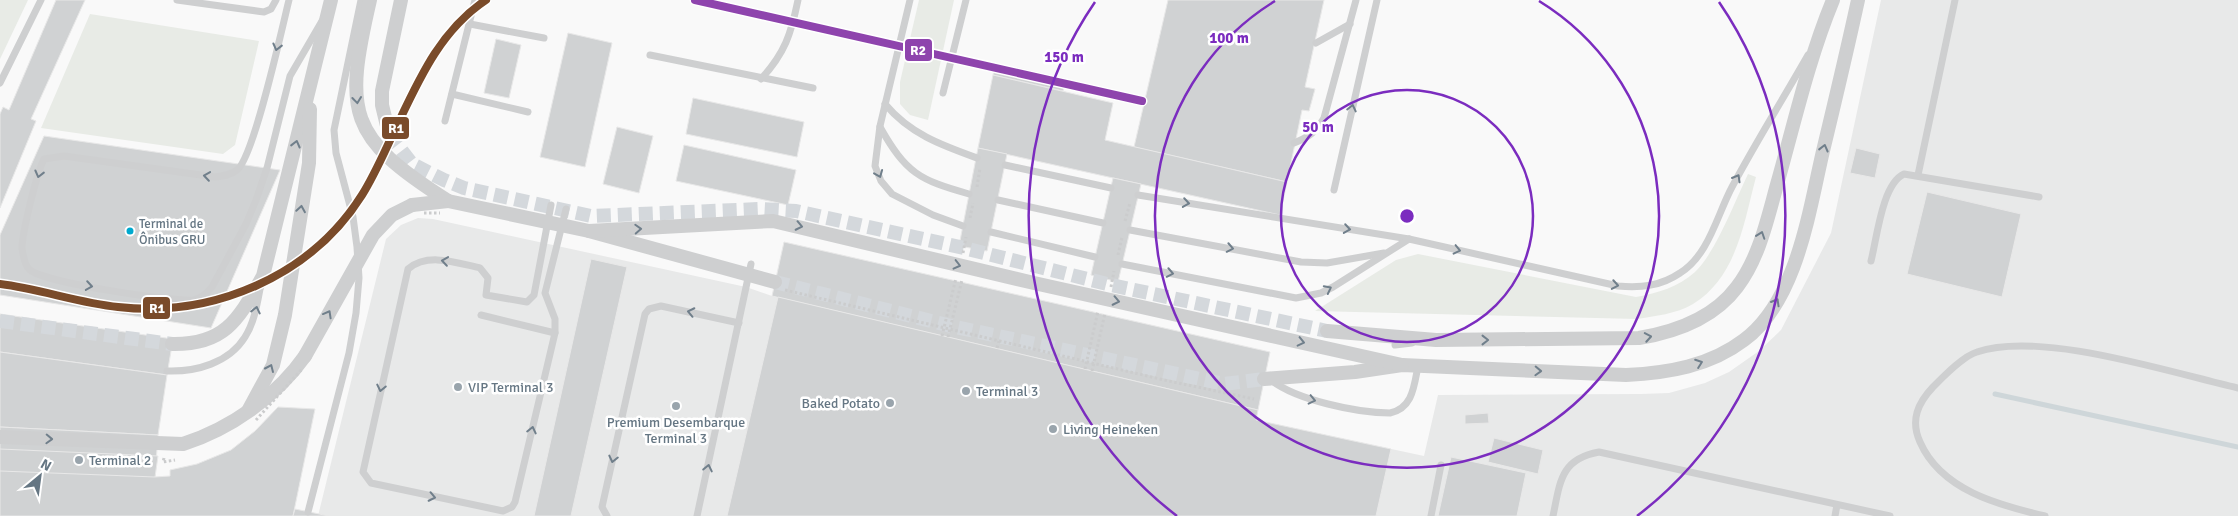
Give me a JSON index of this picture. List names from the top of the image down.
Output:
{
  "places": [
    "Terminal de Ônibus GRU",
    "VIP Terminal 3",
    "Terminal 3",
    "Baked Potato",
    "Premium Desembarque Terminal 3",
    "Living Heineken",
    "Terminal 2"
  ],
  "lines": ["transit line R1", "transit line R2"],
  "north": "top right",
  "rings": ["100 m", "150 m", "50 m"]
}
